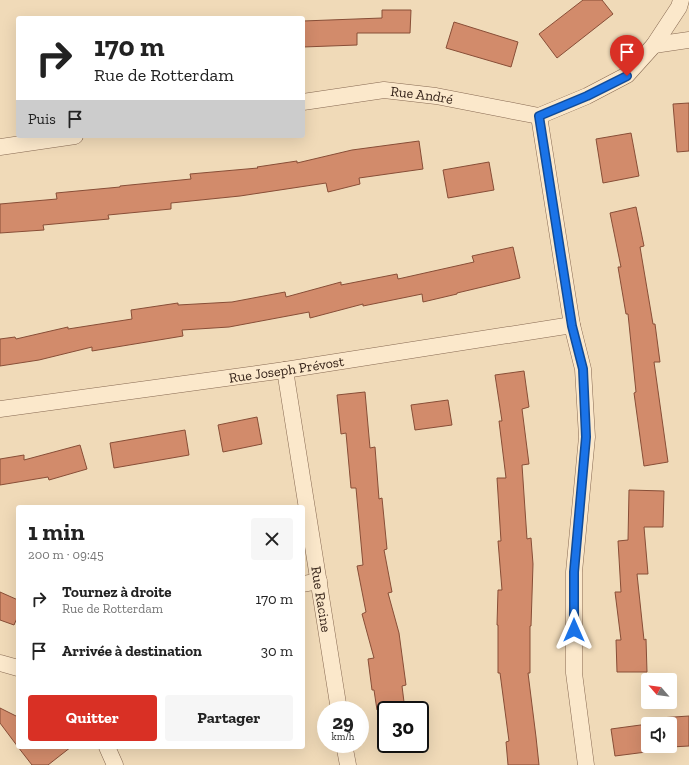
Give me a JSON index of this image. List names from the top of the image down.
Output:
{
  "streets": {
    "street": ["Rue André", "Rue Joseph Prévost", "Rue Racine"]
  },
  "crossings": [
    ["Rue Joseph Prévost", "Rue Racine"]
  ],
  "north": "top left",
  "page": {
    "turn": ["170 m", "Rue de Rotterdam"],
    "then": "Puis",
    "heading": ["1 min", "200 m · 09:45"],
    "list": [
      {
        "name": "Tournez à droite",
        "note": "Rue de Rotterdam",
        "value": "170 m"
      },
      {
        "name": "Arrivée à destination",
        "value": "30 m"
      }
    ],
    "buttons": ["Quitter", "Partager"],
    "speed": "29 km/h",
    "limit": "30"
  }
}
